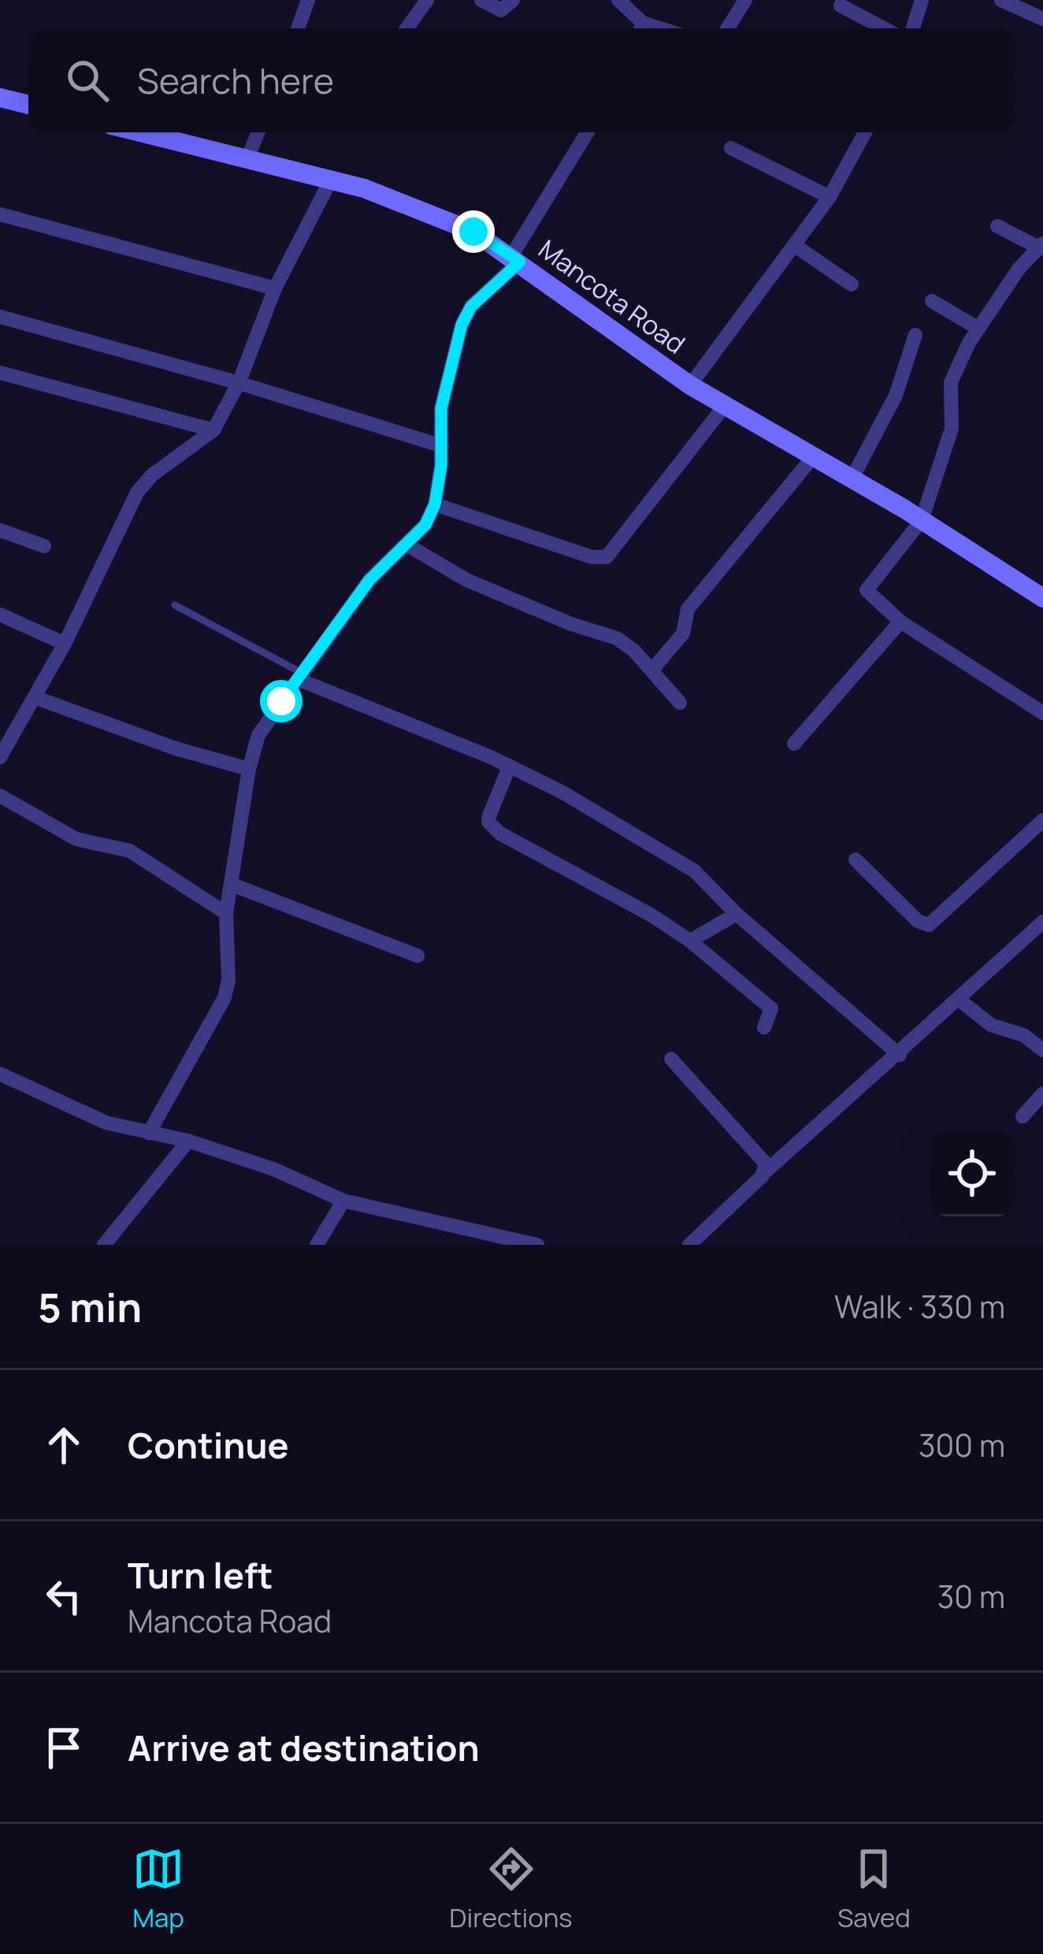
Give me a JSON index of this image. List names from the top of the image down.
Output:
{
  "streets": {
    "main road": ["Mancota Road"]
  },
  "page": {
    "search": "Search here",
    "heading": ["5 min", "Walk · 330 m"],
    "list": [
      ["Continue", "300 m"],
      ["Turn left", "Mancota Road", "30 m"],
      "Arrive at destination"
    ],
    "nav": ["Map", "Directions", "Saved"]
  }
}
